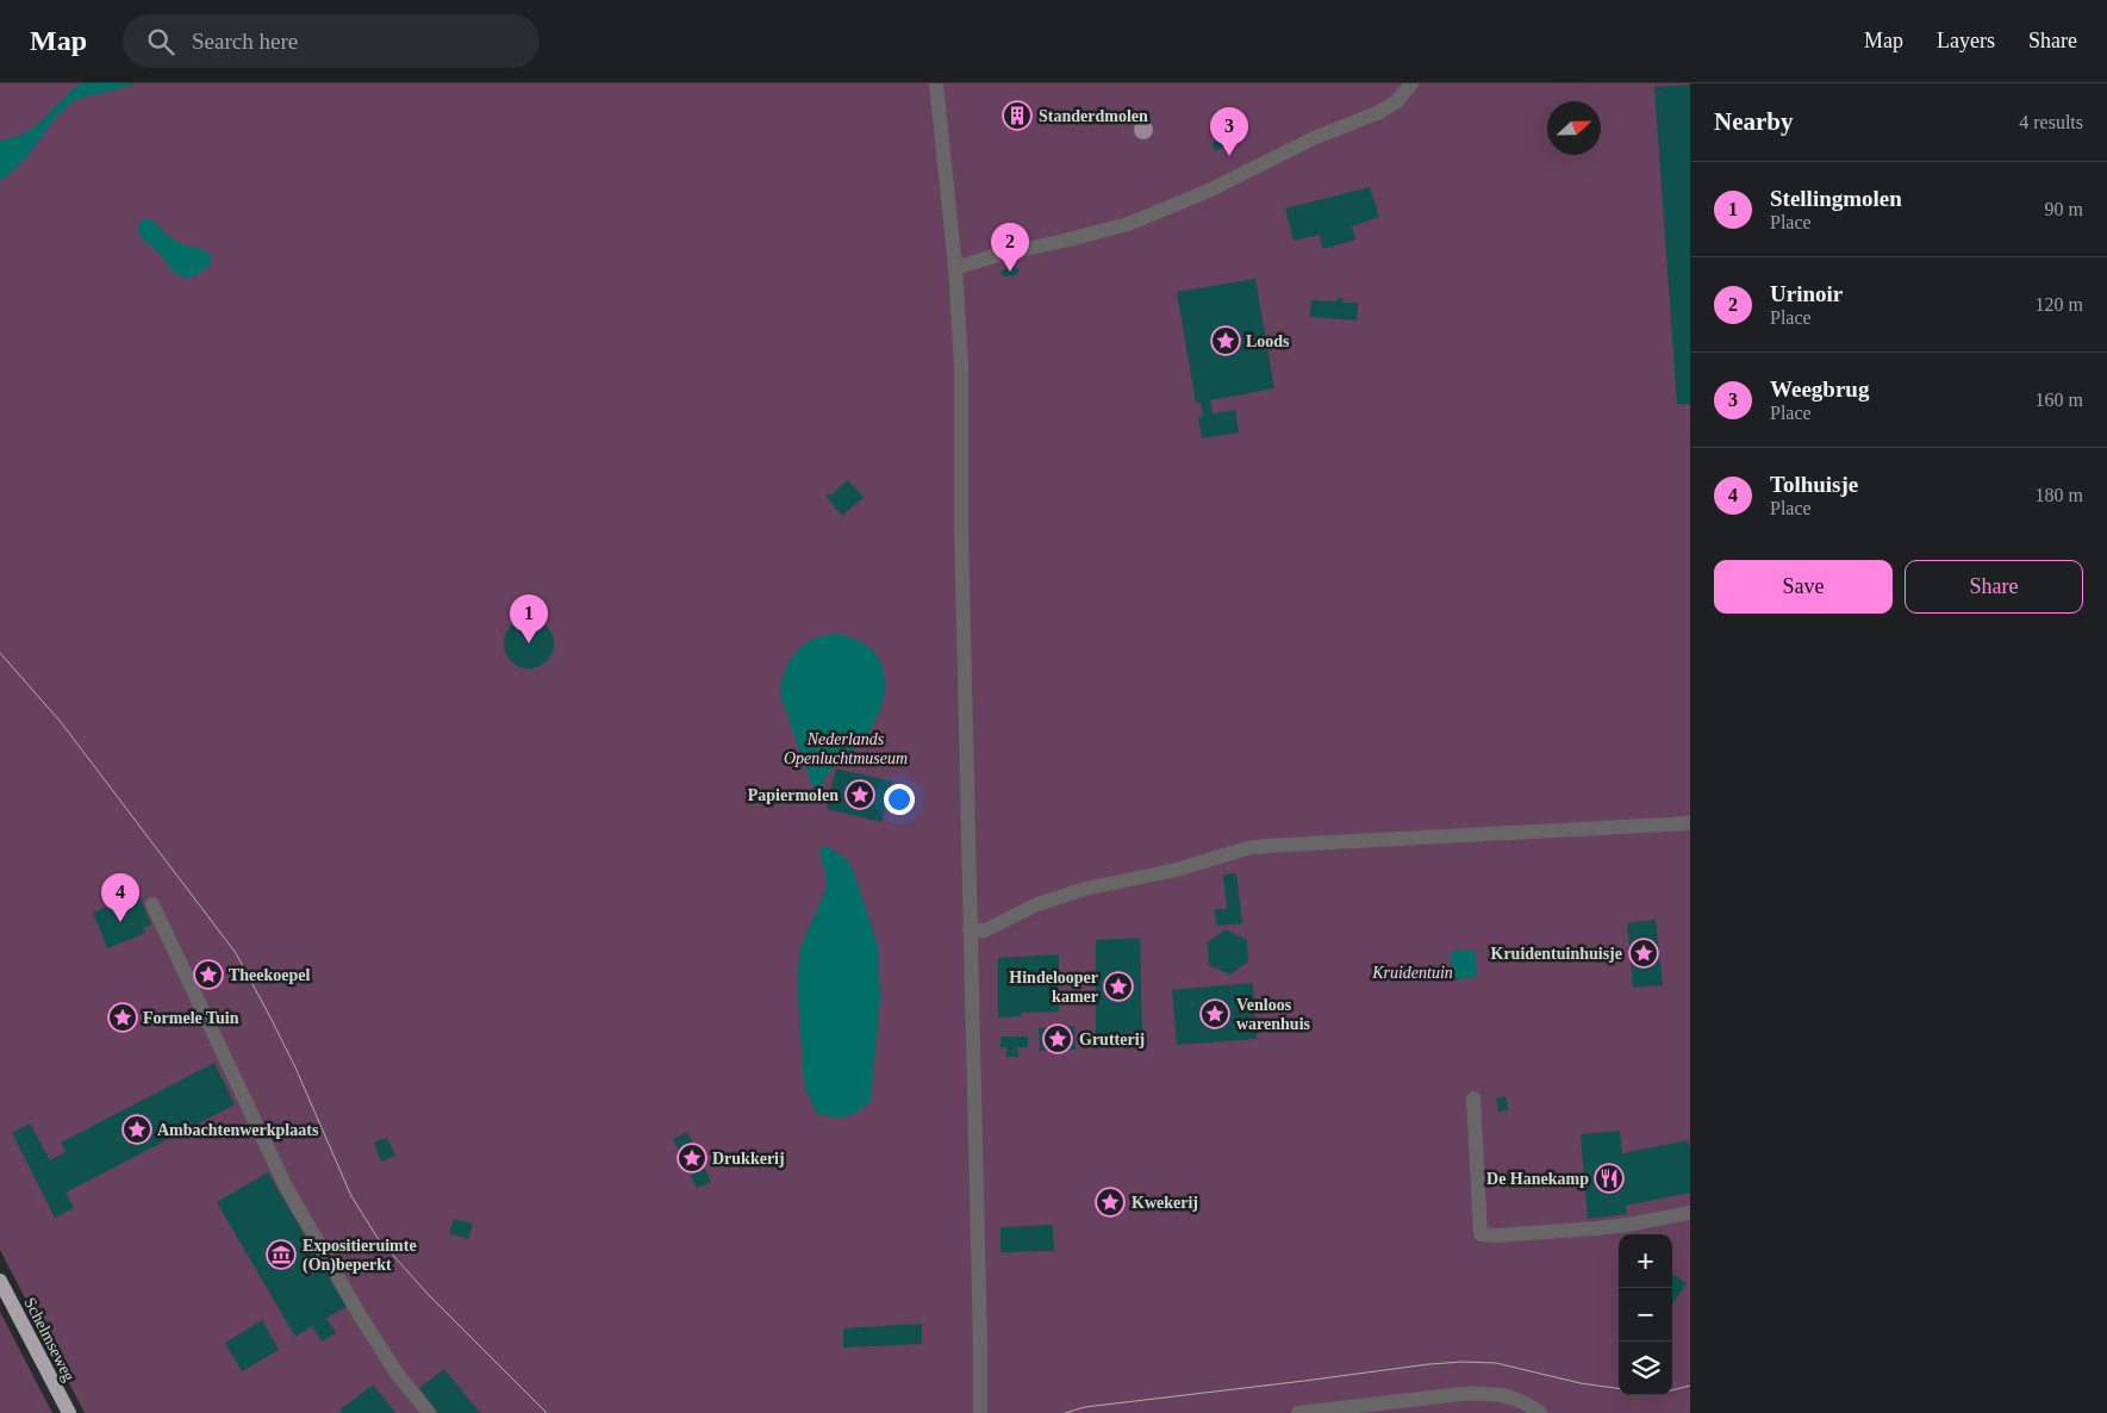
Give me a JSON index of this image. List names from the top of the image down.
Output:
{
  "streets": {
    "main road": ["Schelmseweg"]
  },
  "parks": ["Nederlands Openluchtmuseum", "Kruidentuin"],
  "places": {
    "building": ["Standerdmolen"],
    "place": [
      "Loods",
      "Papiermolen",
      "Kruidentuinhuisje",
      "Theekoepel",
      "Hindelooper kamer",
      "Venloos warenhuis",
      "Formele Tuin",
      "Grutterij",
      "Ambachtenwerkplaats",
      "Drukkerij",
      "Kwekerij"
    ],
    "restaurant": ["De Hanekamp"],
    "museum": ["Expositieruimte (On)beperkt"]
  },
  "north": "right",
  "page": {
    "header": "Map",
    "search": "Search here",
    "nav": ["Map", "Layers", "Share"],
    "heading": ["Nearby", "4 results"],
    "pins": [
      "3",
      "2",
      "1",
      "4"
    ],
    "list": [
      {
        "mark": "1",
        "name": "Stellingmolen",
        "note": "Place",
        "value": "90 m"
      },
      {
        "mark": "2",
        "name": "Urinoir",
        "note": "Place",
        "value": "120 m"
      },
      {
        "mark": "3",
        "name": "Weegbrug",
        "note": "Place",
        "value": "160 m"
      },
      {
        "mark": "4",
        "name": "Tolhuisje",
        "note": "Place",
        "value": "180 m"
      }
    ],
    "buttons": ["Save", "Share"],
    "map_buttons": ["+", "−"]
  }
}
